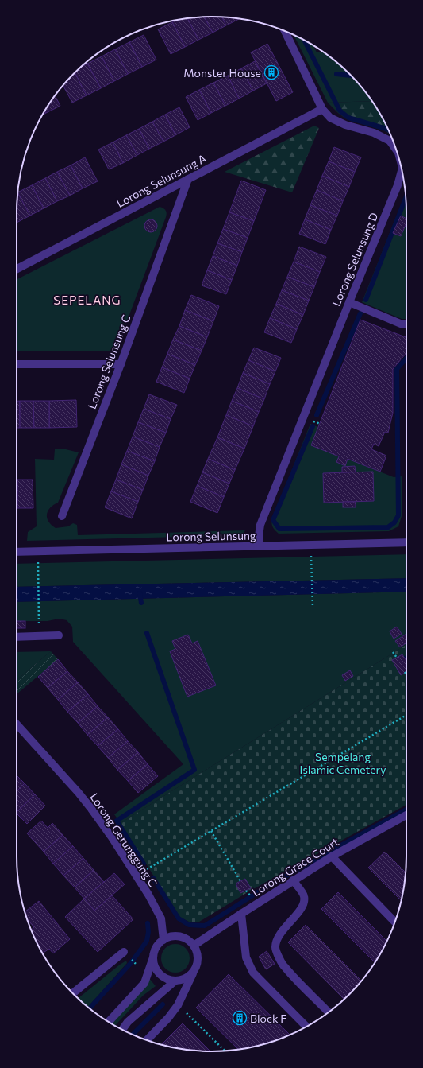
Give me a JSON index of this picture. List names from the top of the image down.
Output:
{
  "streets": {
    "street": [
      "Lorong Selunsung A",
      "Lorong Selunsung D",
      "Lorong Selunsung C",
      "Lorong Selunsung",
      "Lorong Gerunggung C",
      "Lorong Grace Court"
    ]
  },
  "crossings": [
    ["Lorong Selunsung A", "Lorong Selunsung D"],
    ["Lorong Selunsung A", "Lorong Selunsung C"],
    ["Lorong Selunsung D", "Lorong Selunsung"],
    ["Lorong Gerunggung C", "Lorong Grace Court"]
  ],
  "districts": ["SEPELANG"],
  "parks": ["Sempelang Islamic Cemetery"],
  "places": {
    "building": ["Monster House", "Block F"]
  }
}
